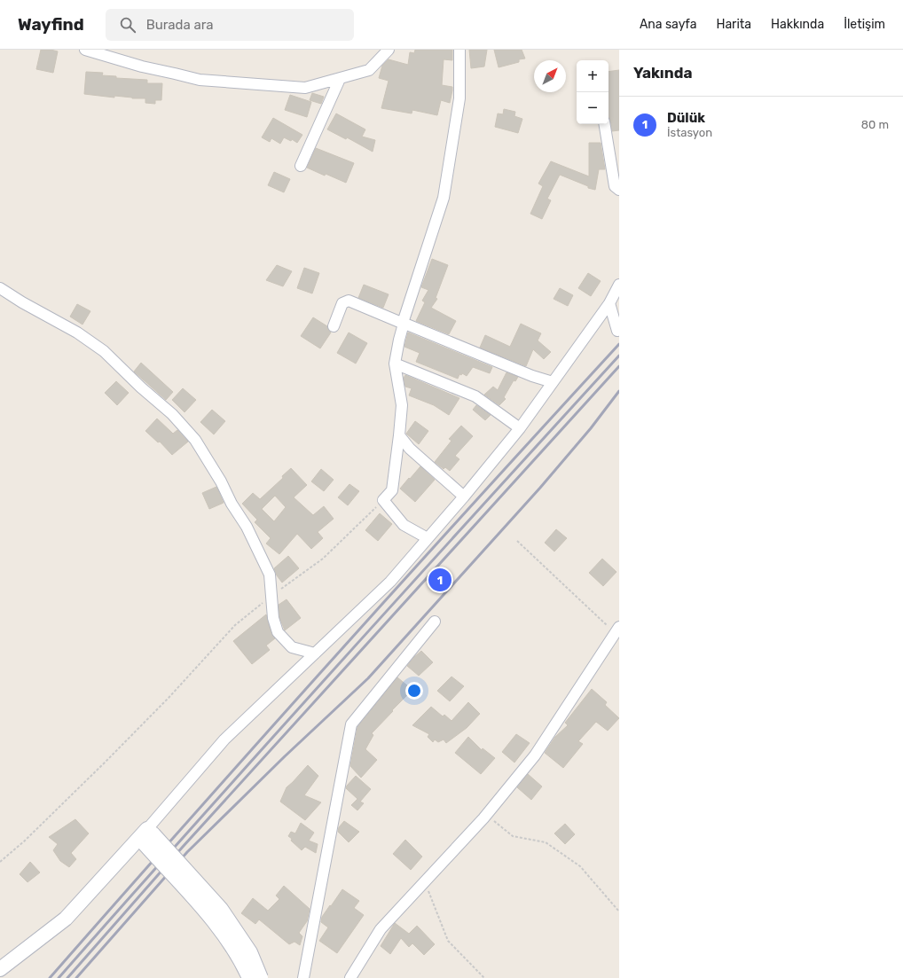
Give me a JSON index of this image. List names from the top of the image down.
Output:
{
  "north": "top right",
  "page": {
    "header": "Wayfind",
    "search": "Burada ara",
    "nav": [
      "Ana sayfa",
      "Harita",
      "Hakkında",
      "İletişim"
    ],
    "heading": "Yakında",
    "map_buttons": ["+", "−"],
    "list": [
      {
        "mark": "1",
        "name": "Dülük",
        "note": "İstasyon",
        "value": "80 m"
      }
    ],
    "pins": "1"
  }
}
